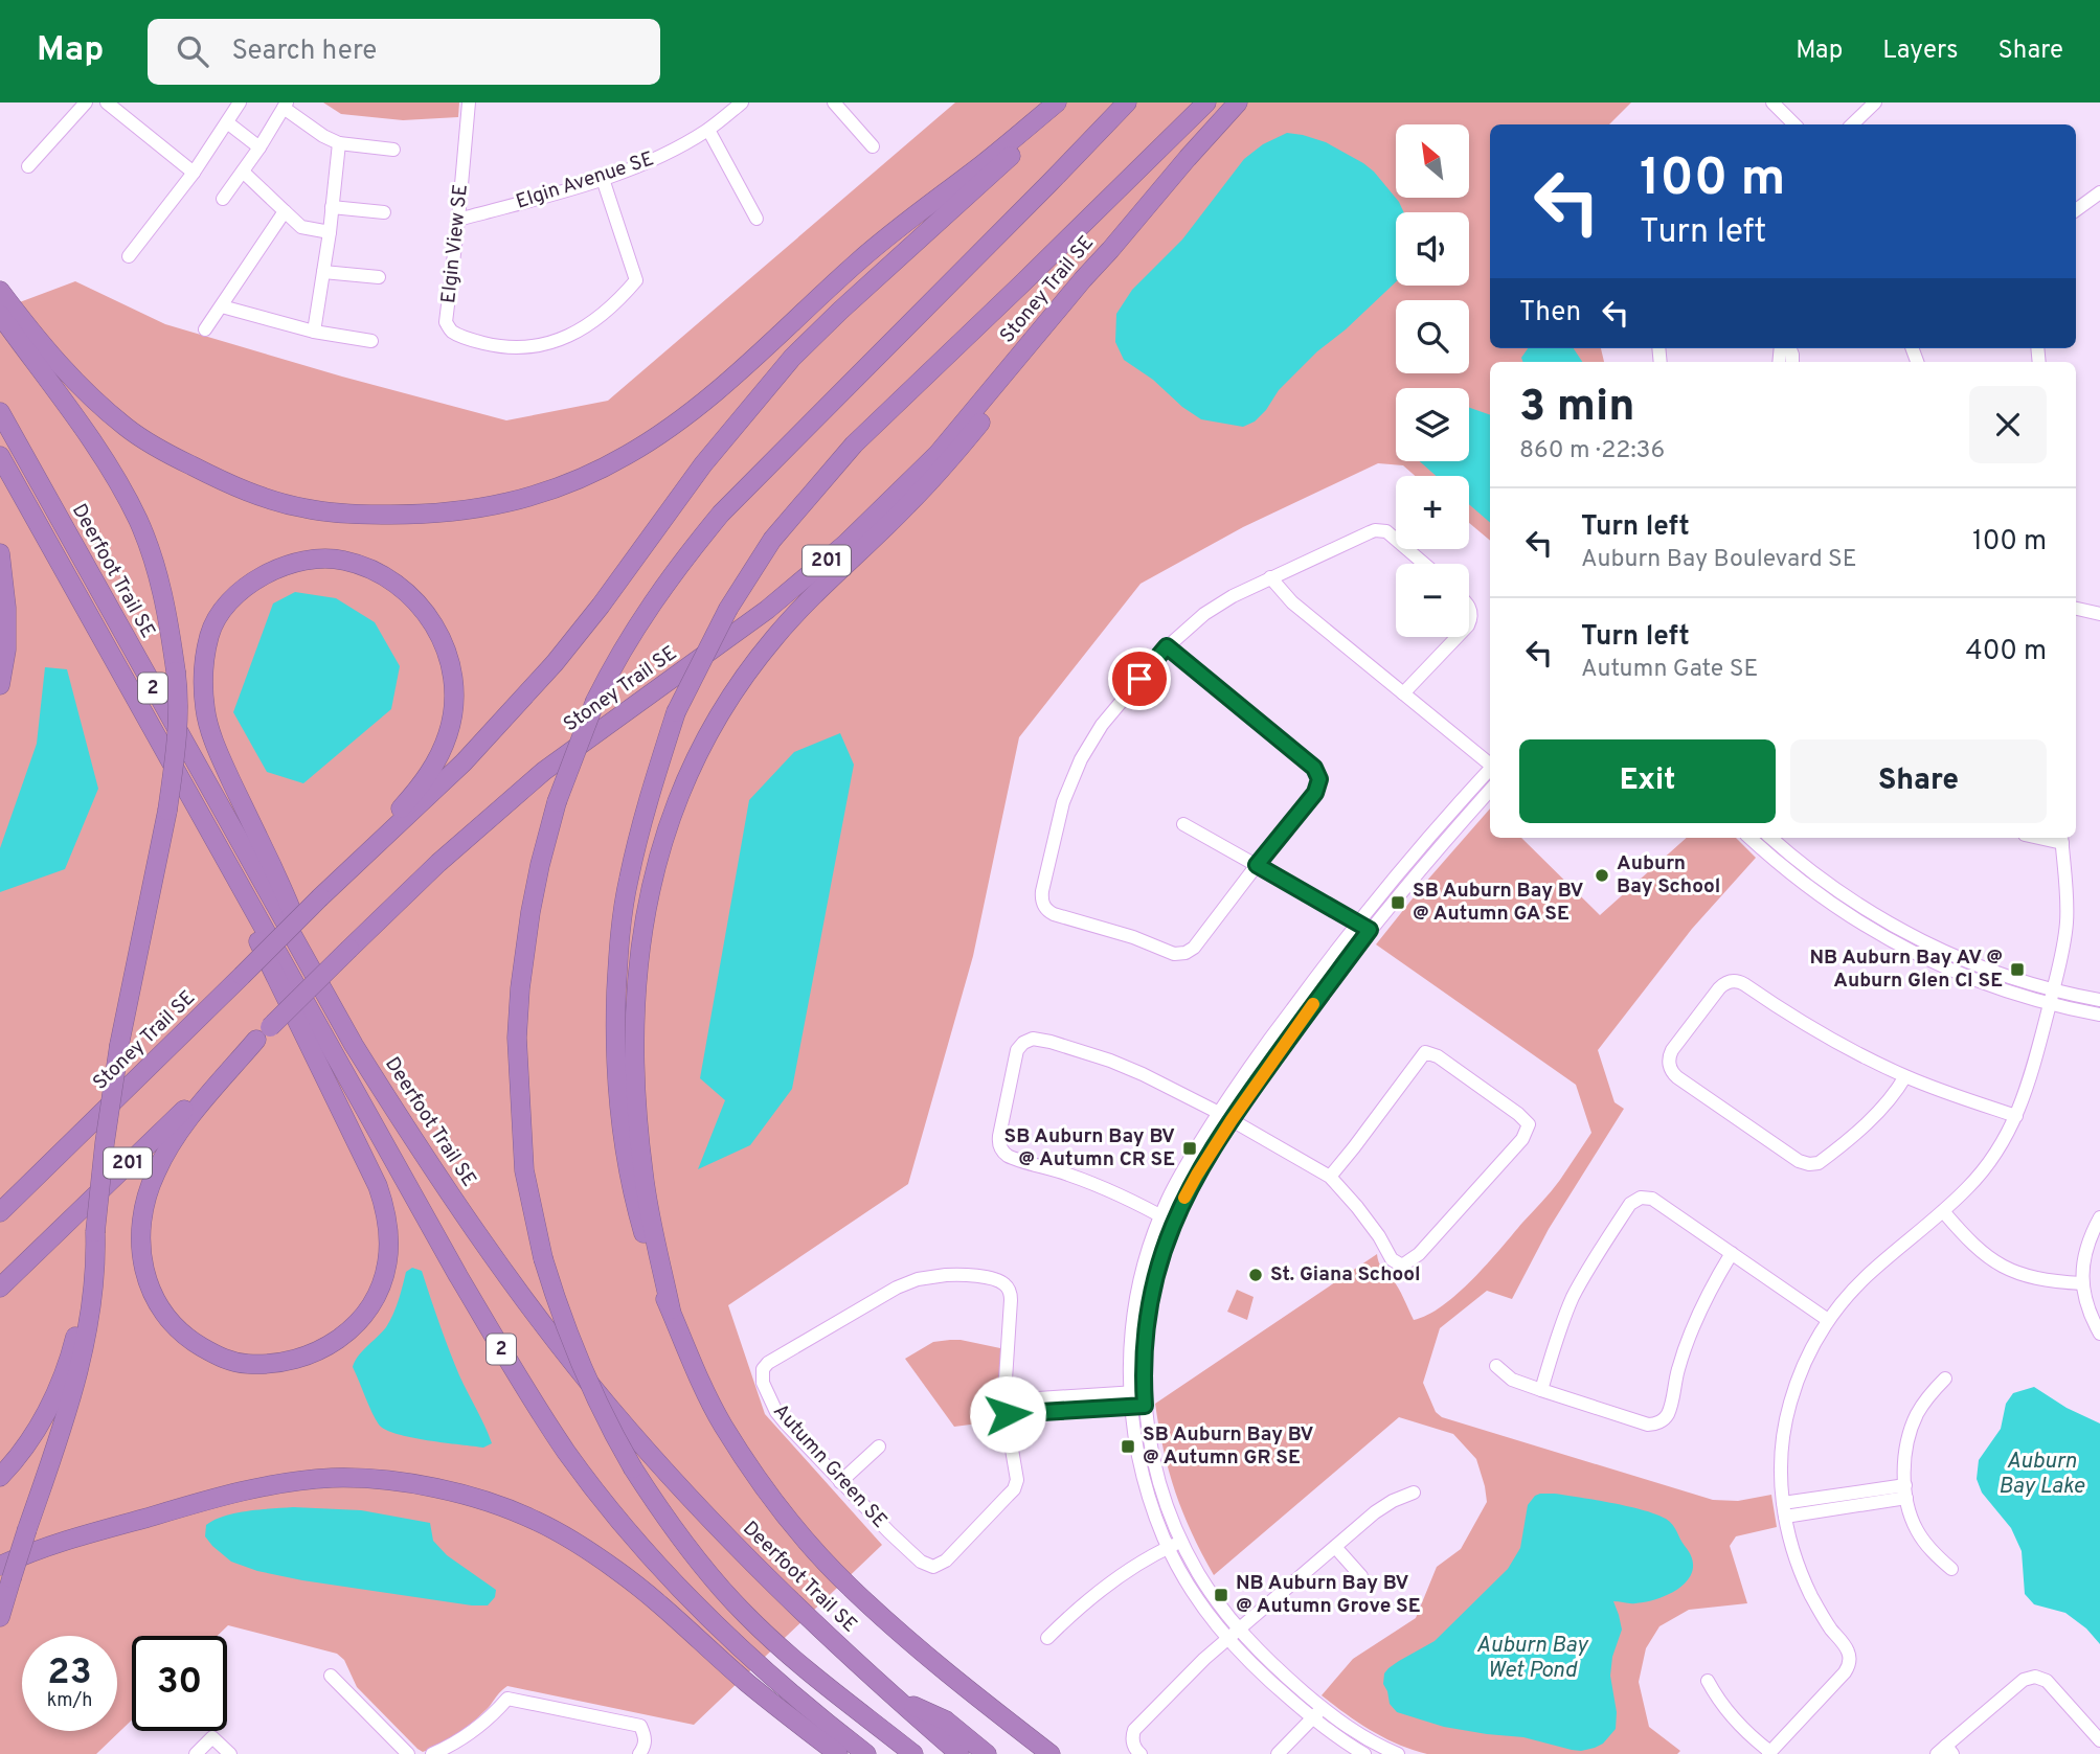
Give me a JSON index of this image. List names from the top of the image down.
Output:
{
  "streets": {
    "highway": [
      "Stoney Trail SE",
      "201",
      "Deerfoot Trail SE",
      "2"
    ],
    "street": ["Elgin Avenue SE", "Elgin View SE", "Autumn Green SE"]
  },
  "crossings": [
    ["Elgin Avenue SE", "Elgin View SE"]
  ],
  "water": ["Auburn Bay Lake", "Auburn Bay Wet Pond"],
  "places": {
    "other": ["Auburn Bay School", "St. Giana School"],
    "transit": [
      "SB Auburn Bay BV @ Autumn GA SE",
      "NB Auburn Bay AV @ Auburn Glen CI SE",
      "SB Auburn Bay BV @ Autumn CR SE",
      "SB Auburn Bay BV @ Autumn GR SE",
      "NB Auburn Bay BV @ Autumn Grove SE"
    ]
  },
  "north": "top left",
  "page": {
    "header": "Map",
    "search": "Search here",
    "nav": ["Map", "Layers", "Share"],
    "map_buttons": ["+", "−"],
    "turn": ["100 m", "Turn left"],
    "then": "Then",
    "heading": ["3 min", "860 m · 22:36"],
    "list": [
      {
        "name": "Turn left",
        "note": "Auburn Bay Boulevard SE",
        "value": "100 m"
      },
      {
        "name": "Turn left",
        "note": "Autumn Gate SE",
        "value": "400 m"
      }
    ],
    "buttons": ["Exit", "Share"],
    "speed": "23 km/h",
    "limit": "30"
  }
}
